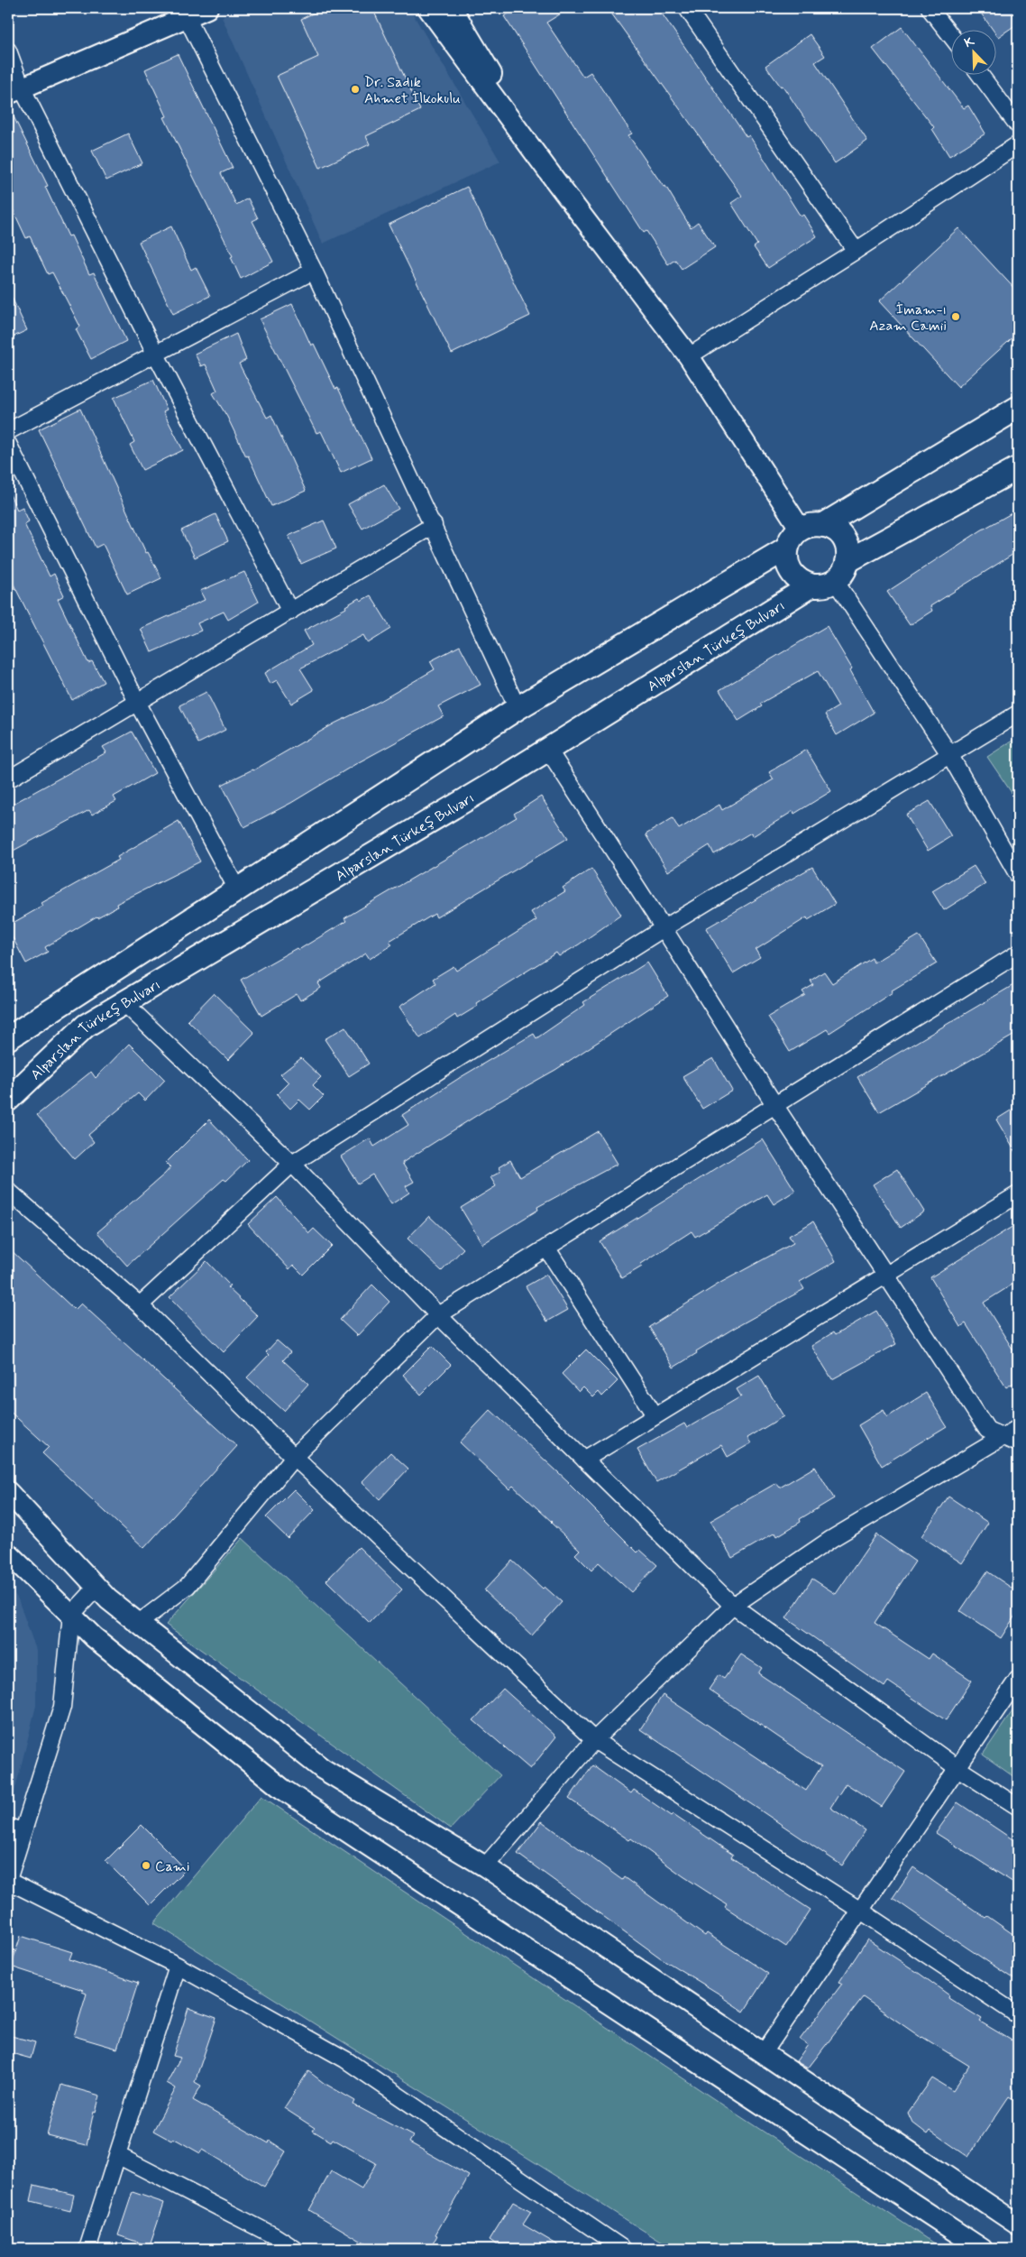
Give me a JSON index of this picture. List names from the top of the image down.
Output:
{
  "streets": {
    "main road": ["Alparslan Türkeş Bulvarı"]
  },
  "places": ["Dr. Sadık Ahmet İlkokulu", "İmam-ı Azam Camii", "Cami"],
  "north": "top left"
}
